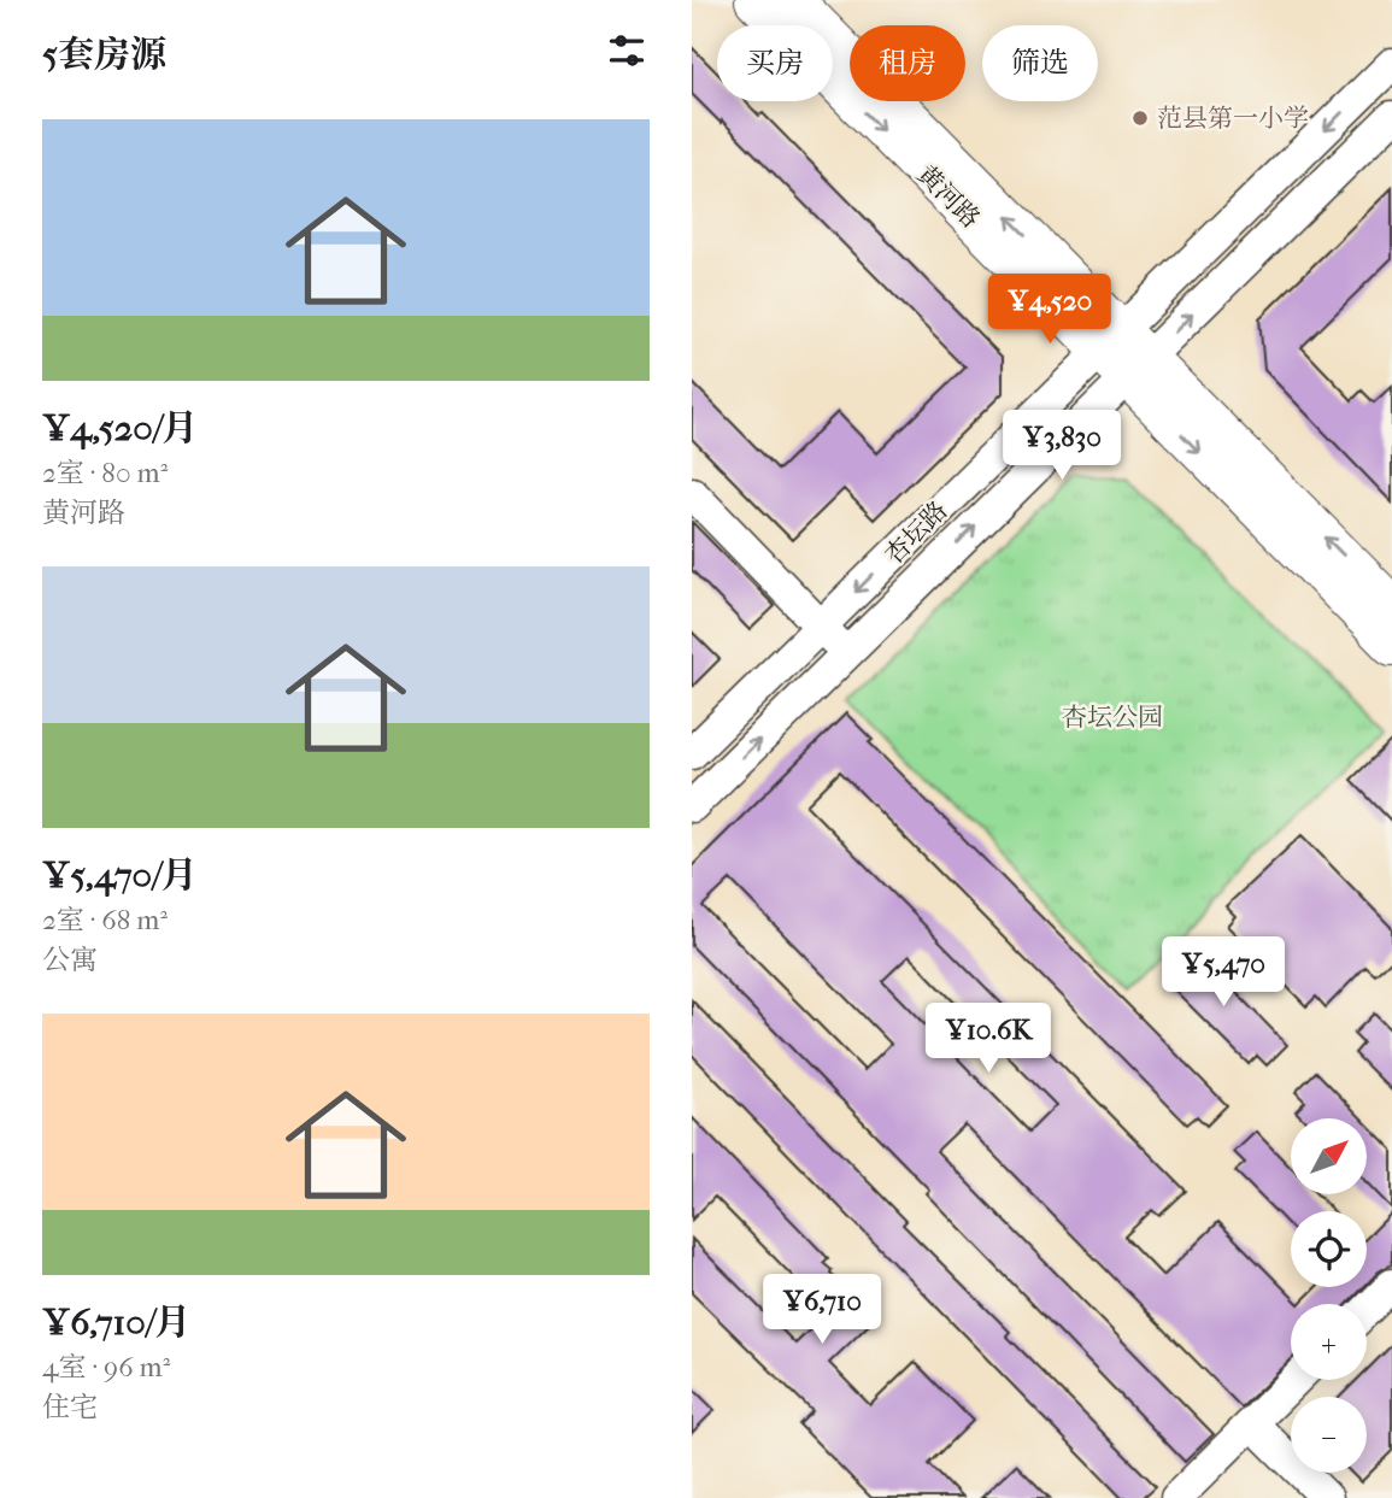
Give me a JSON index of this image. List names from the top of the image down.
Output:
{
  "streets": {
    "main road": ["黄河路"],
    "street": ["杏坛路"]
  },
  "crossings": [
    ["黄河路", "杏坛路"]
  ],
  "parks": ["杏坛公园"],
  "places": ["范县第一小学"],
  "north": "top right",
  "page": {
    "heading": "5套房源",
    "chip": ["买房", "租房", "筛选"],
    "list": [
      {
        "name": "¥4,520/月",
        "note": "2室 · 80 m² · 黄河路"
      },
      {
        "name": "¥5,470/月",
        "note": "2室 · 68 m² · 公寓"
      },
      {
        "name": "¥6,710/月",
        "note": "4室 · 96 m² · 住宅"
      }
    ],
    "price": [
      "¥4,520",
      "¥3,830",
      "¥5,470",
      "¥10.6K",
      "¥6,710"
    ],
    "map_buttons": ["+", "−"]
  }
}
